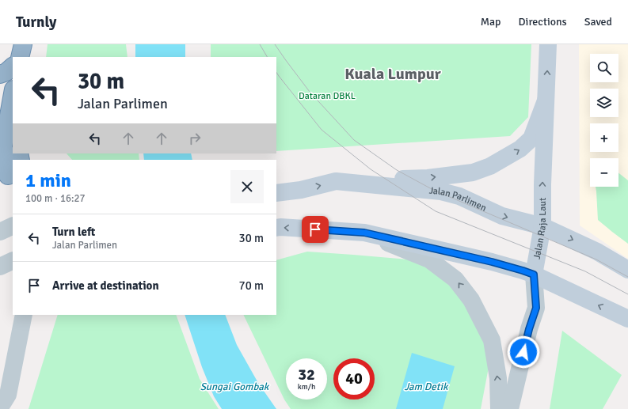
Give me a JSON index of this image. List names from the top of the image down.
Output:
{
  "streets": {
    "main road": ["Jalan Parlimen", "Jalan Raja Laut"]
  },
  "crossings": [
    ["Jalan Parlimen", "Jalan Raja Laut"]
  ],
  "one_way": ["Jalan Raja Laut"],
  "districts": ["Kuala Lumpur"],
  "water": ["Sungai Gombak", "Jam Detik"],
  "parks": ["Dataran DBKL"],
  "page": {
    "header": "Turnly",
    "nav": ["Map", "Directions", "Saved"],
    "map_buttons": ["+", "−"],
    "turn": ["30 m", "Jalan Parlimen"],
    "heading": ["1 min", "100 m · 16:27"],
    "list": [
      {
        "name": "Turn left",
        "note": "Jalan Parlimen",
        "value": "30 m"
      },
      {
        "name": "Arrive at destination",
        "value": "70 m"
      }
    ],
    "speed": "32 km/h",
    "limit": "40"
  }
}
